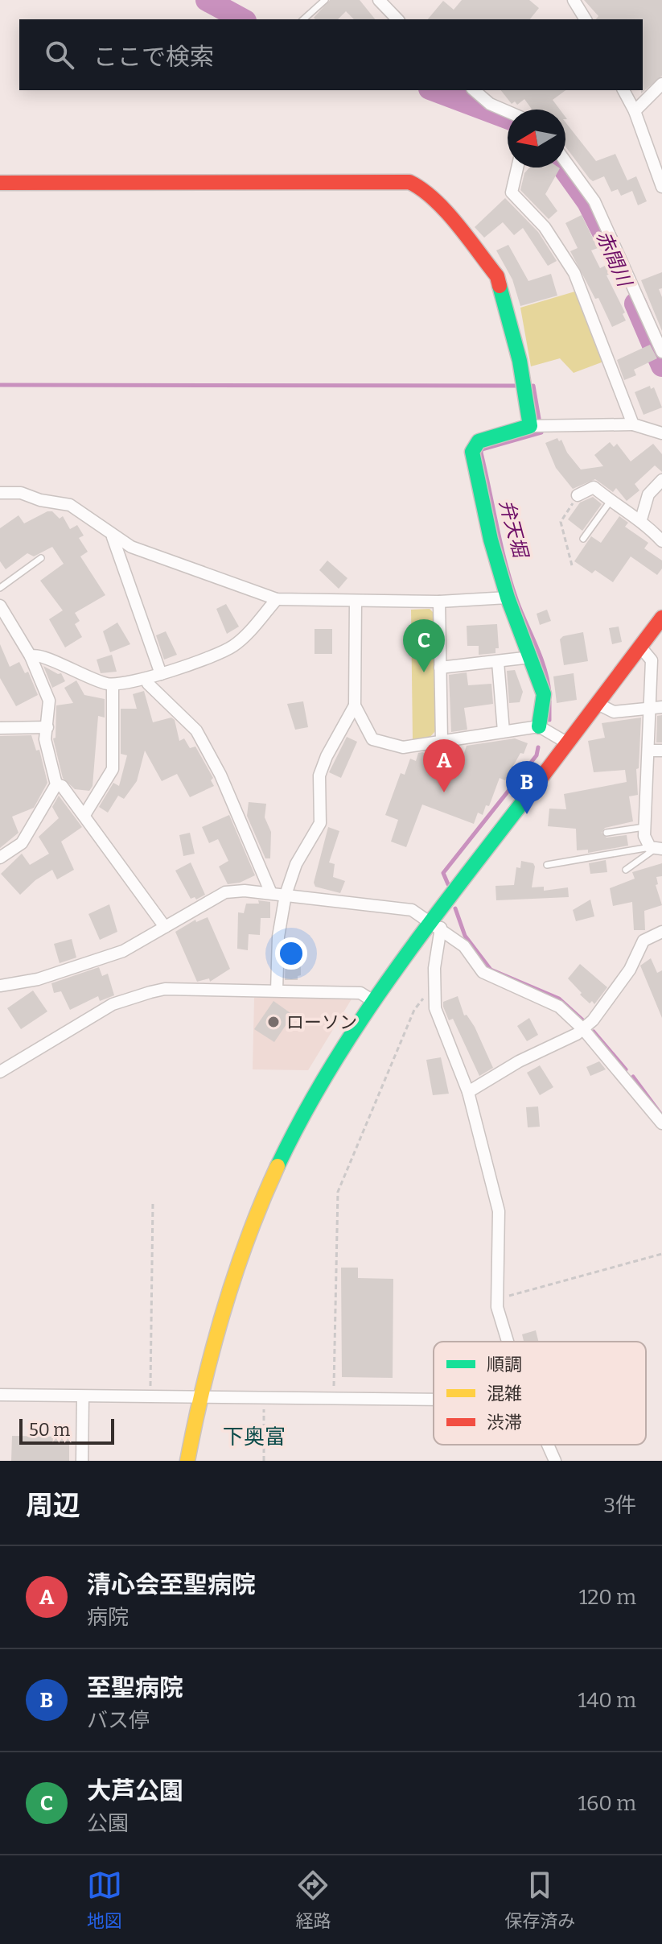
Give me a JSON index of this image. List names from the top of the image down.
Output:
{
  "districts": ["下奥富"],
  "water": ["赤間川", "弁天堀"],
  "places": ["ローソン"],
  "legend": ["順調", "混雑", "渋滞"],
  "scale_bar": "50 m",
  "north": "left",
  "page": {
    "search": "ここで検索",
    "pins": ["C", "A", "B"],
    "scale": "50 m",
    "heading": ["周辺", "3件"],
    "list": [
      {
        "mark": "A",
        "name": "清心会至聖病院",
        "note": "病院",
        "value": "120 m"
      },
      {
        "mark": "B",
        "name": "至聖病院",
        "note": "バス停",
        "value": "140 m"
      },
      {
        "mark": "C",
        "name": "大芦公園",
        "note": "公園",
        "value": "160 m"
      }
    ],
    "nav": ["地図", "経路", "保存済み"]
  }
}
